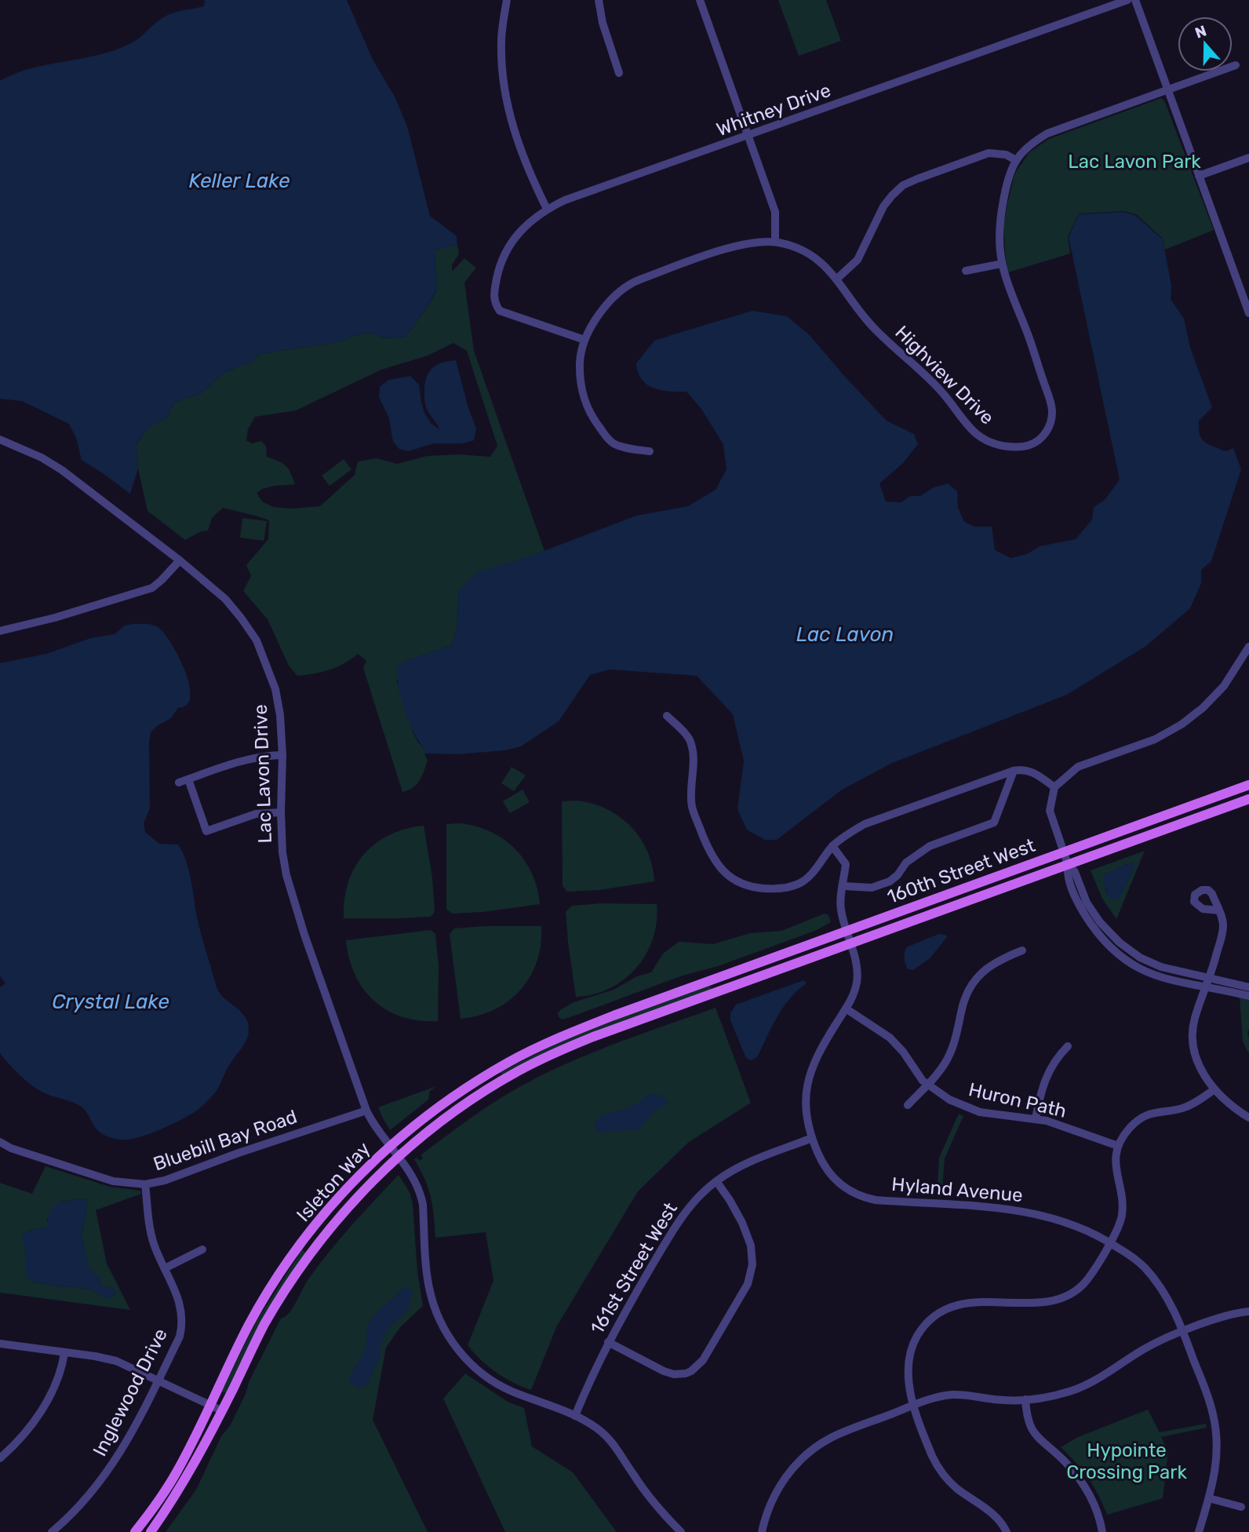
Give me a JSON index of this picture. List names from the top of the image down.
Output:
{
  "streets": {
    "main road": ["160th Street West", "Isleton Way"],
    "street": [
      "Whitney Drive",
      "Highview Drive",
      "Lac Lavon Drive",
      "Huron Path",
      "Bluebill Bay Road",
      "Hyland Avenue",
      "161st Street West",
      "Inglewood Drive"
    ]
  },
  "crossings": [
    ["Whitney Drive", "Highview Drive"],
    ["Lac Lavon Drive", "Bluebill Bay Road"],
    ["Lac Lavon Drive", "Isleton Way"],
    ["Lac Lavon Drive", "161st Street West"],
    ["160th Street West", "Isleton Way"],
    ["160th Street West", "Hyland Avenue"],
    ["Huron Path", "Hyland Avenue"],
    ["Bluebill Bay Road", "Inglewood Drive"],
    ["Hyland Avenue", "161st Street West"]
  ],
  "water": ["Keller Lake", "Lac Lavon", "Crystal Lake"],
  "parks": ["Lac Lavon Park", "Hypointe Crossing Park"],
  "north": "top"
}
